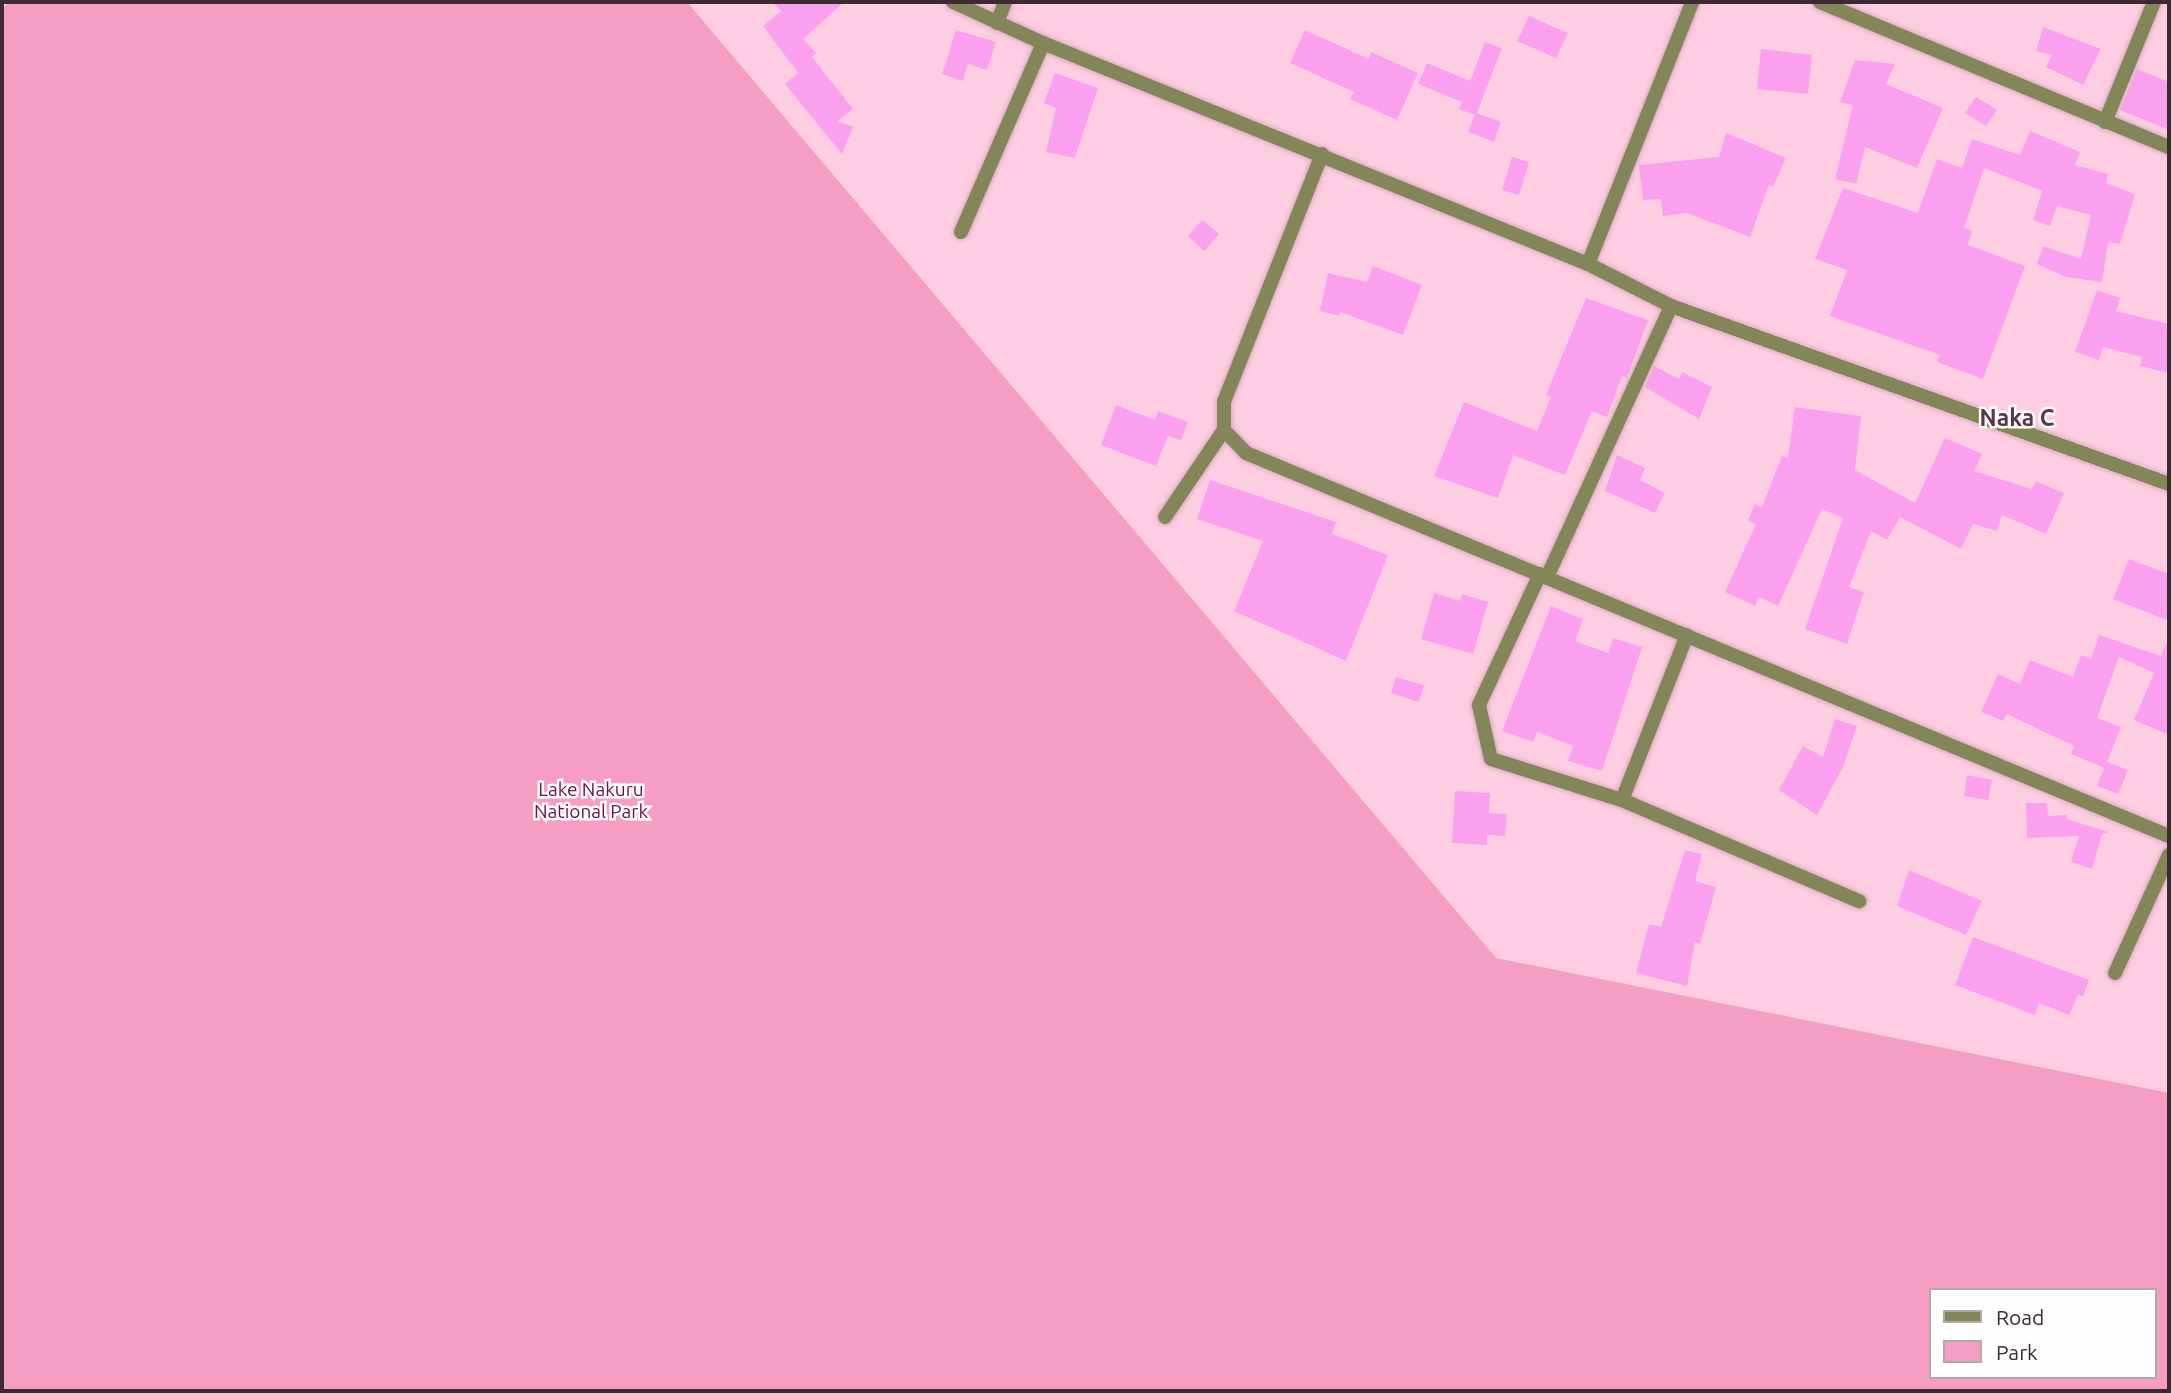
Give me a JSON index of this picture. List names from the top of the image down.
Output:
{
  "districts": ["Naka C"],
  "parks": ["Lake Nakuru National Park"],
  "legend": ["Road", "Park"]
}
